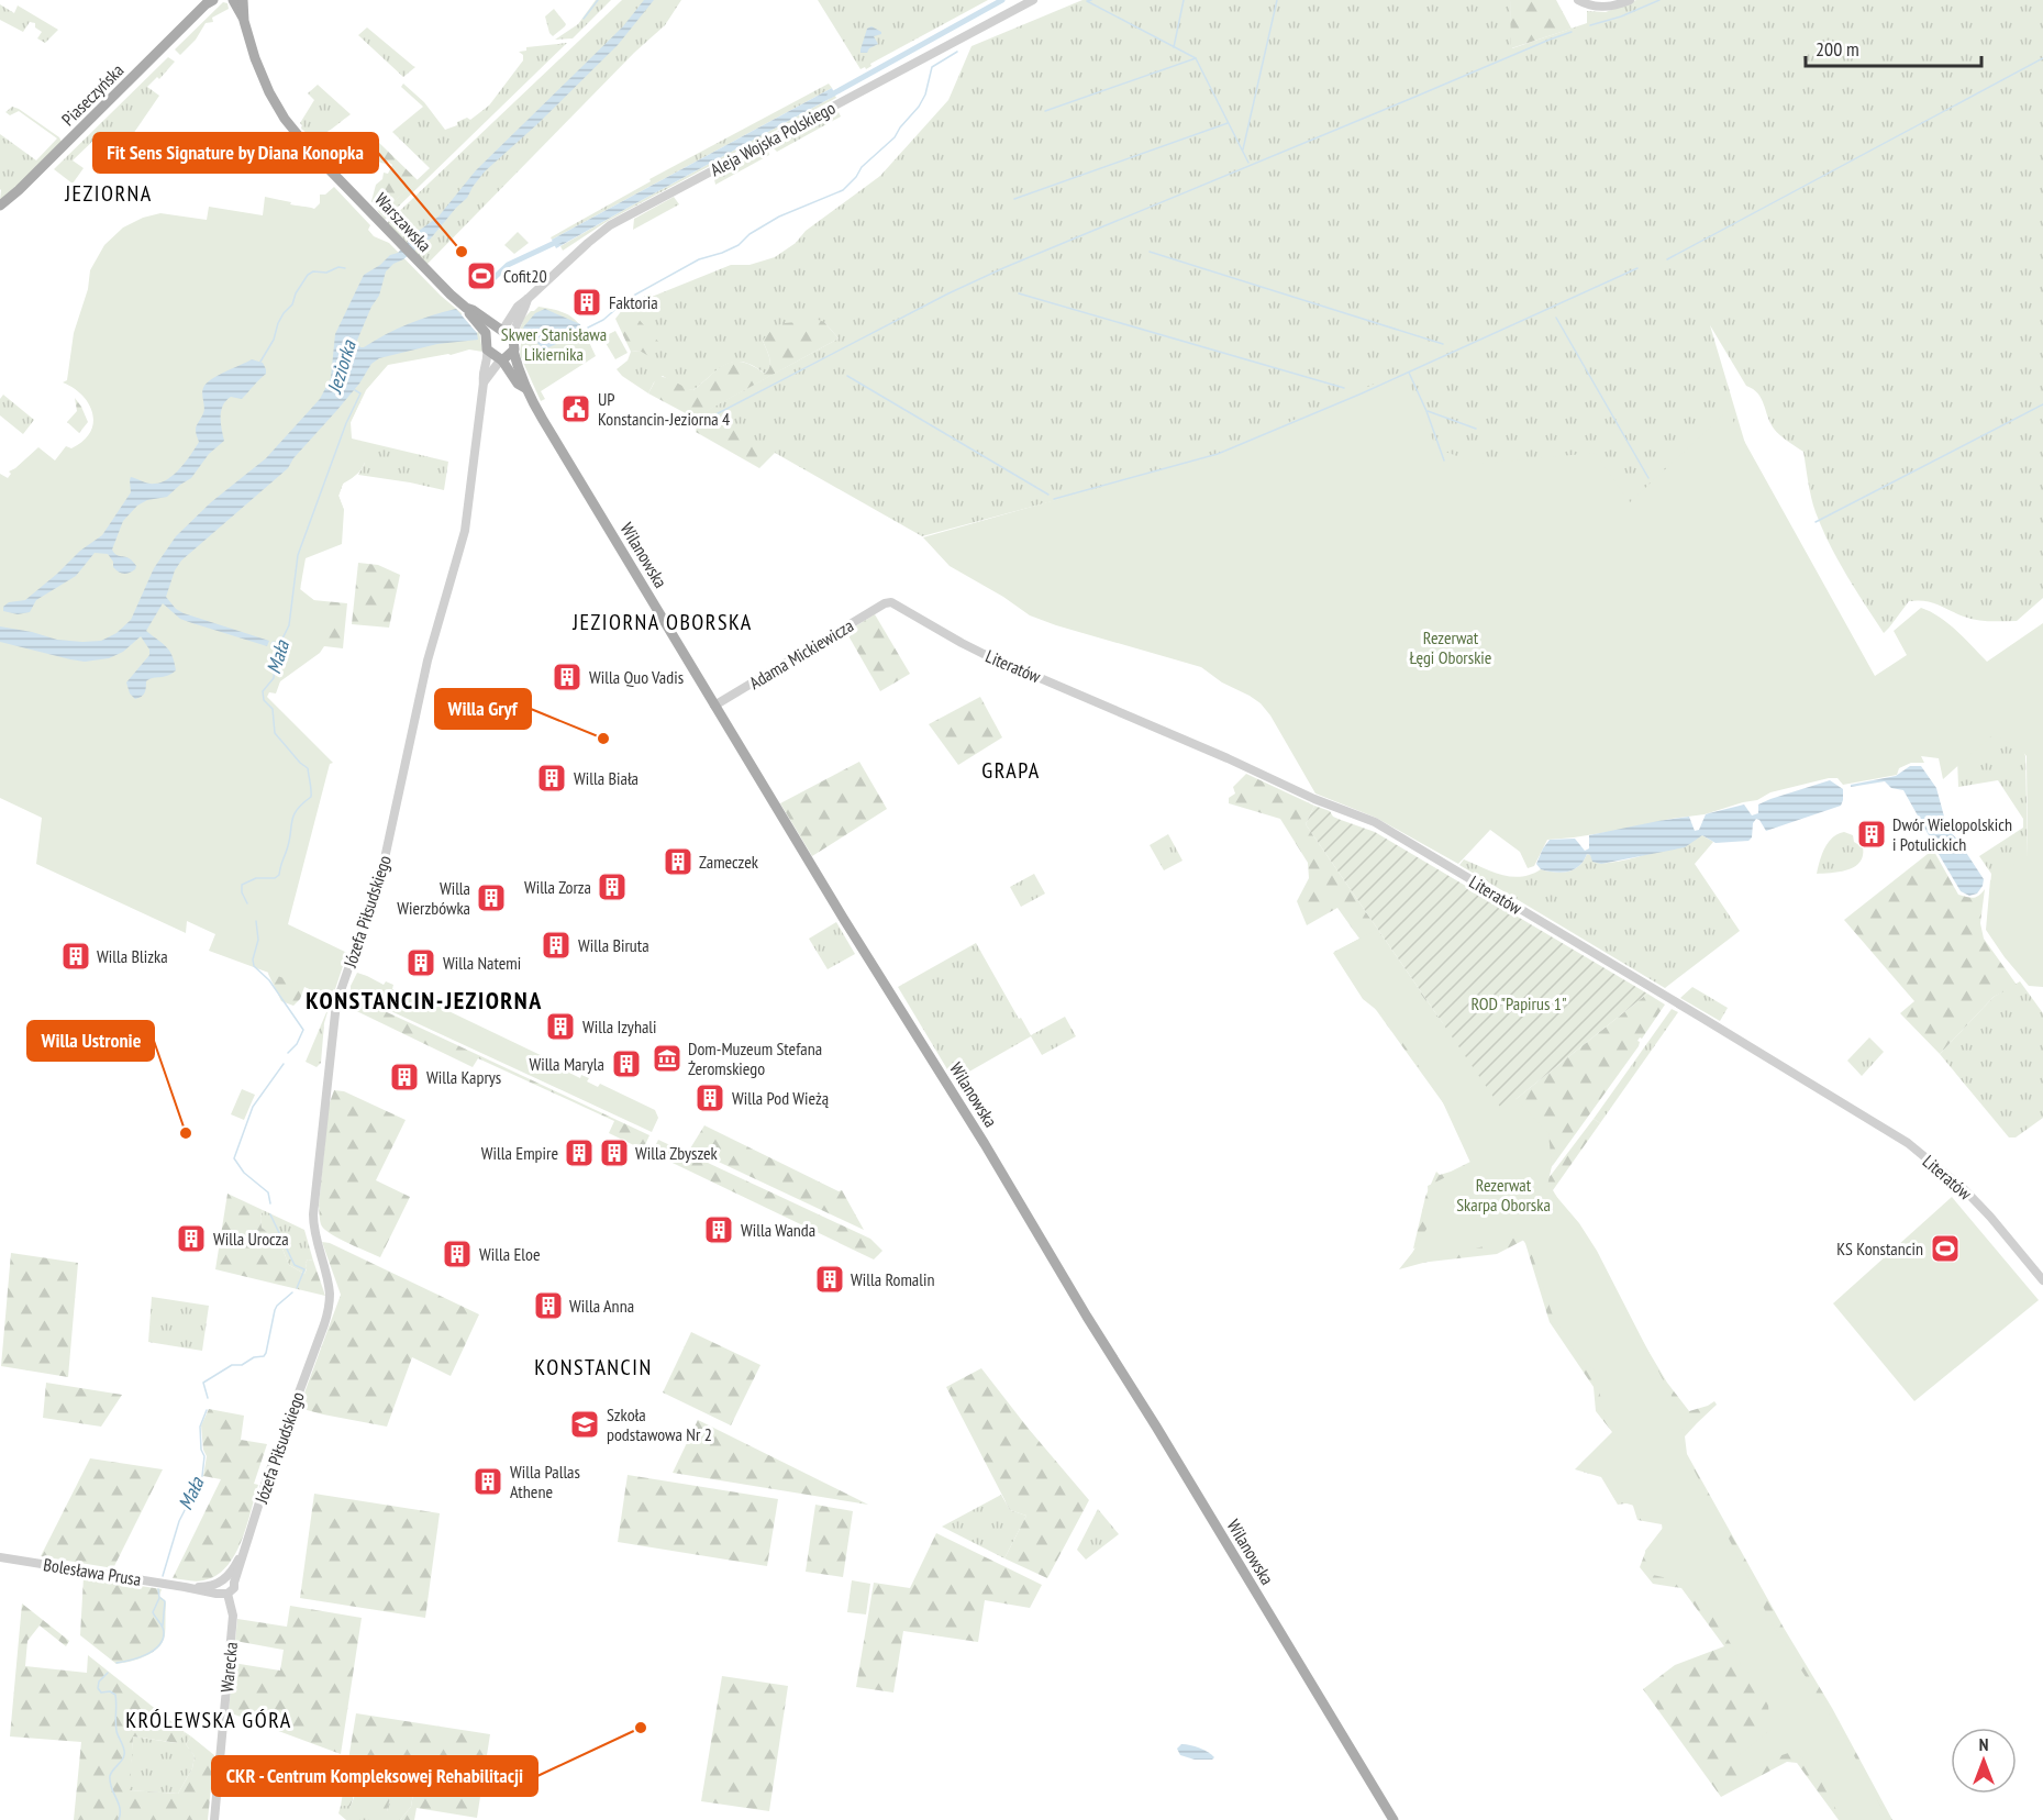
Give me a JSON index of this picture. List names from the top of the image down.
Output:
{
  "streets": {
    "main road": ["Piaseczyńska", "Warszawska", "Wilanowska"],
    "street": [
      "Aleja Wojska Polskiego",
      "Adama Mickiewicza",
      "Literatów",
      "Józefa Piłsudskiego",
      "Bolesława Prusa",
      "Warecka"
    ]
  },
  "crossings": [
    ["Aleja Wojska Polskiego", "Warszawska"],
    ["Aleja Wojska Polskiego", "Wilanowska"],
    ["Aleja Wojska Polskiego", "Józefa Piłsudskiego"],
    ["Warszawska", "Wilanowska"],
    ["Warszawska", "Józefa Piłsudskiego"],
    ["Wilanowska", "Adama Mickiewicza"],
    ["Wilanowska", "Józefa Piłsudskiego"],
    ["Adama Mickiewicza", "Literatów"],
    ["Józefa Piłsudskiego", "Bolesława Prusa"],
    ["Józefa Piłsudskiego", "Warecka"],
    ["Bolesława Prusa", "Warecka"]
  ],
  "districts": [
    "JEZIORNA",
    "JEZIORNA OBORSKA",
    "GRAPA",
    "KONSTANCIN-JEZIORNA",
    "KONSTANCIN",
    "KRÓLEWSKA GÓRA"
  ],
  "water": ["Jeziorka", "Mała"],
  "parks": [
    "Skwer Stanisława Likiernika",
    "Rezerwat Łęgi Oborskie",
    "ROD \"Papirus 1\"",
    "Rezerwat Skarpa Oborska"
  ],
  "places": {
    "other": [
      "Fit Sens Signature by Diana Konopka",
      "Willa Gryf",
      "Willa Ustronie",
      "CKR - Centrum Kompleksowej Rehabilitacji"
    ],
    "sports": ["Cofit20", "KS Konstancin"],
    "building": [
      "Faktoria",
      "Willa Quo Vadis",
      "Willa Biała",
      "Dwór Wielopolskich i Potulickich",
      "Zameczek",
      "Willa Zorza",
      "Willa Wierzbówka",
      "Willa Biruta",
      "Willa Blizka",
      "Willa Natemi",
      "Willa Izyhali",
      "Willa Maryla",
      "Willa Kaprys",
      "Willa Pod Wieżą",
      "Willa Empire",
      "Willa Zbyszek",
      "Willa Wanda",
      "Willa Urocza",
      "Willa Eloe",
      "Willa Romalin",
      "Willa Anna",
      "Willa Pallas Athene"
    ],
    "public building": ["UP Konstancin-Jeziorna 4"],
    "museum": ["Dom-Muzeum Stefana Żeromskiego"],
    "school or university": ["Szkoła podstawowa Nr 2"]
  },
  "scale_bar": "200 m",
  "north": "top"
}
